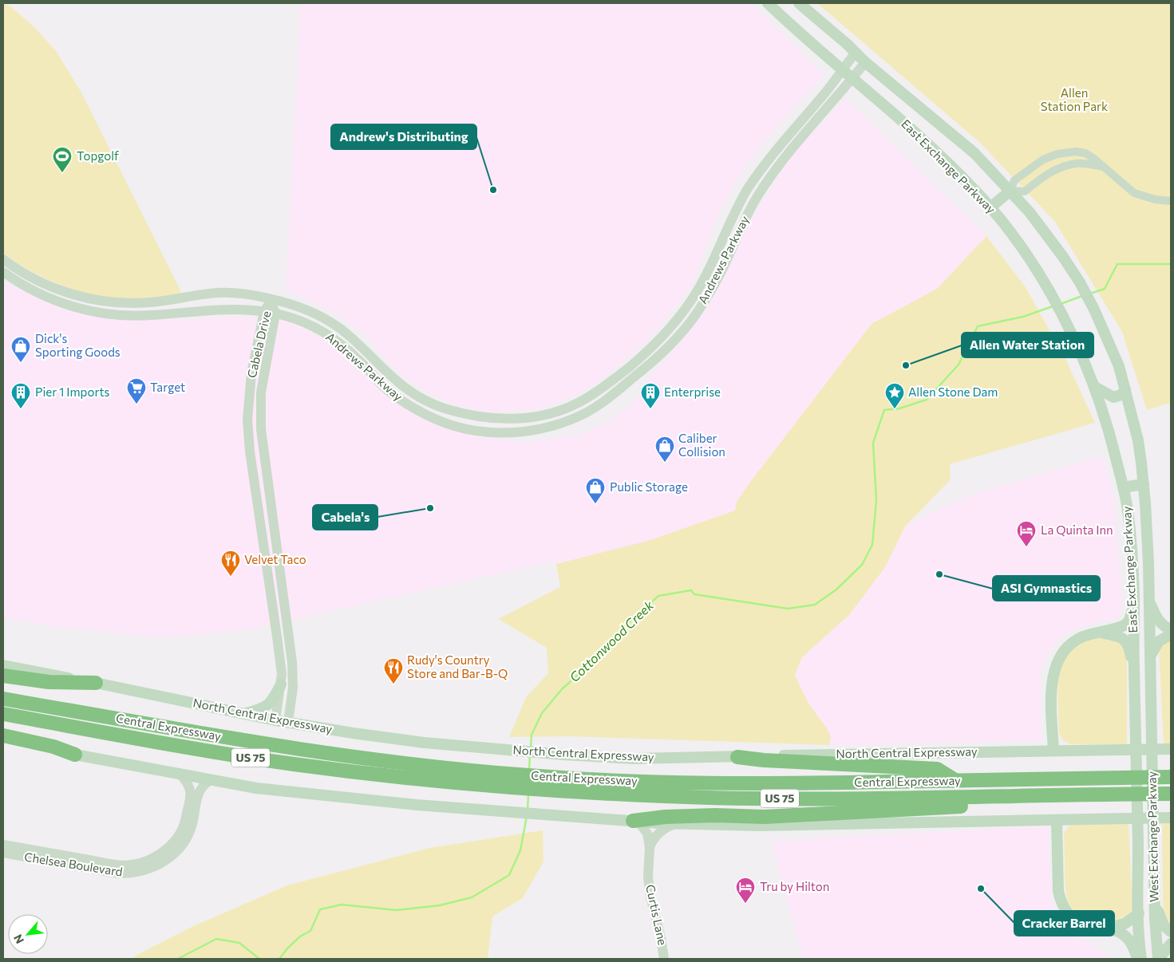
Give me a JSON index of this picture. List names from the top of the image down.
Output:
{
  "streets": {
    "highway": ["Central Expressway", "US 75"],
    "main road": ["East Exchange Parkway", "North Central Expressway", "West Exchange Parkway"],
    "street": [
      "Andrews Parkway",
      "Cabela Drive",
      "Chelsea Boulevard",
      "Curtis Lane"
    ]
  },
  "crossings": [
    ["East Exchange Parkway", "Andrews Parkway"],
    ["East Exchange Parkway", "West Exchange Parkway"],
    ["Andrews Parkway", "Cabela Drive"],
    ["Cabela Drive", "North Central Expressway"]
  ],
  "water": ["Cottonwood Creek"],
  "parks": ["Allen Station Park"],
  "places": {
    "sports": ["Topgolf"],
    "other": [
      "Andrew's Distributing",
      "Allen Water Station",
      "Cabela's",
      "ASI Gymnastics",
      "Cracker Barrel"
    ],
    "shop": ["Dick's Sporting Goods", "Caliber Collision", "Public Storage"],
    "supermarket": ["Target"],
    "building": ["Pier 1 Imports", "Enterprise"],
    "place": ["Allen Stone Dam"],
    "hotel": ["La Quinta Inn", "Tru by Hilton"],
    "restaurant": ["Velvet Taco", "Rudy's Country Store and Bar-B-Q"]
  },
  "north": "bottom left"
}
